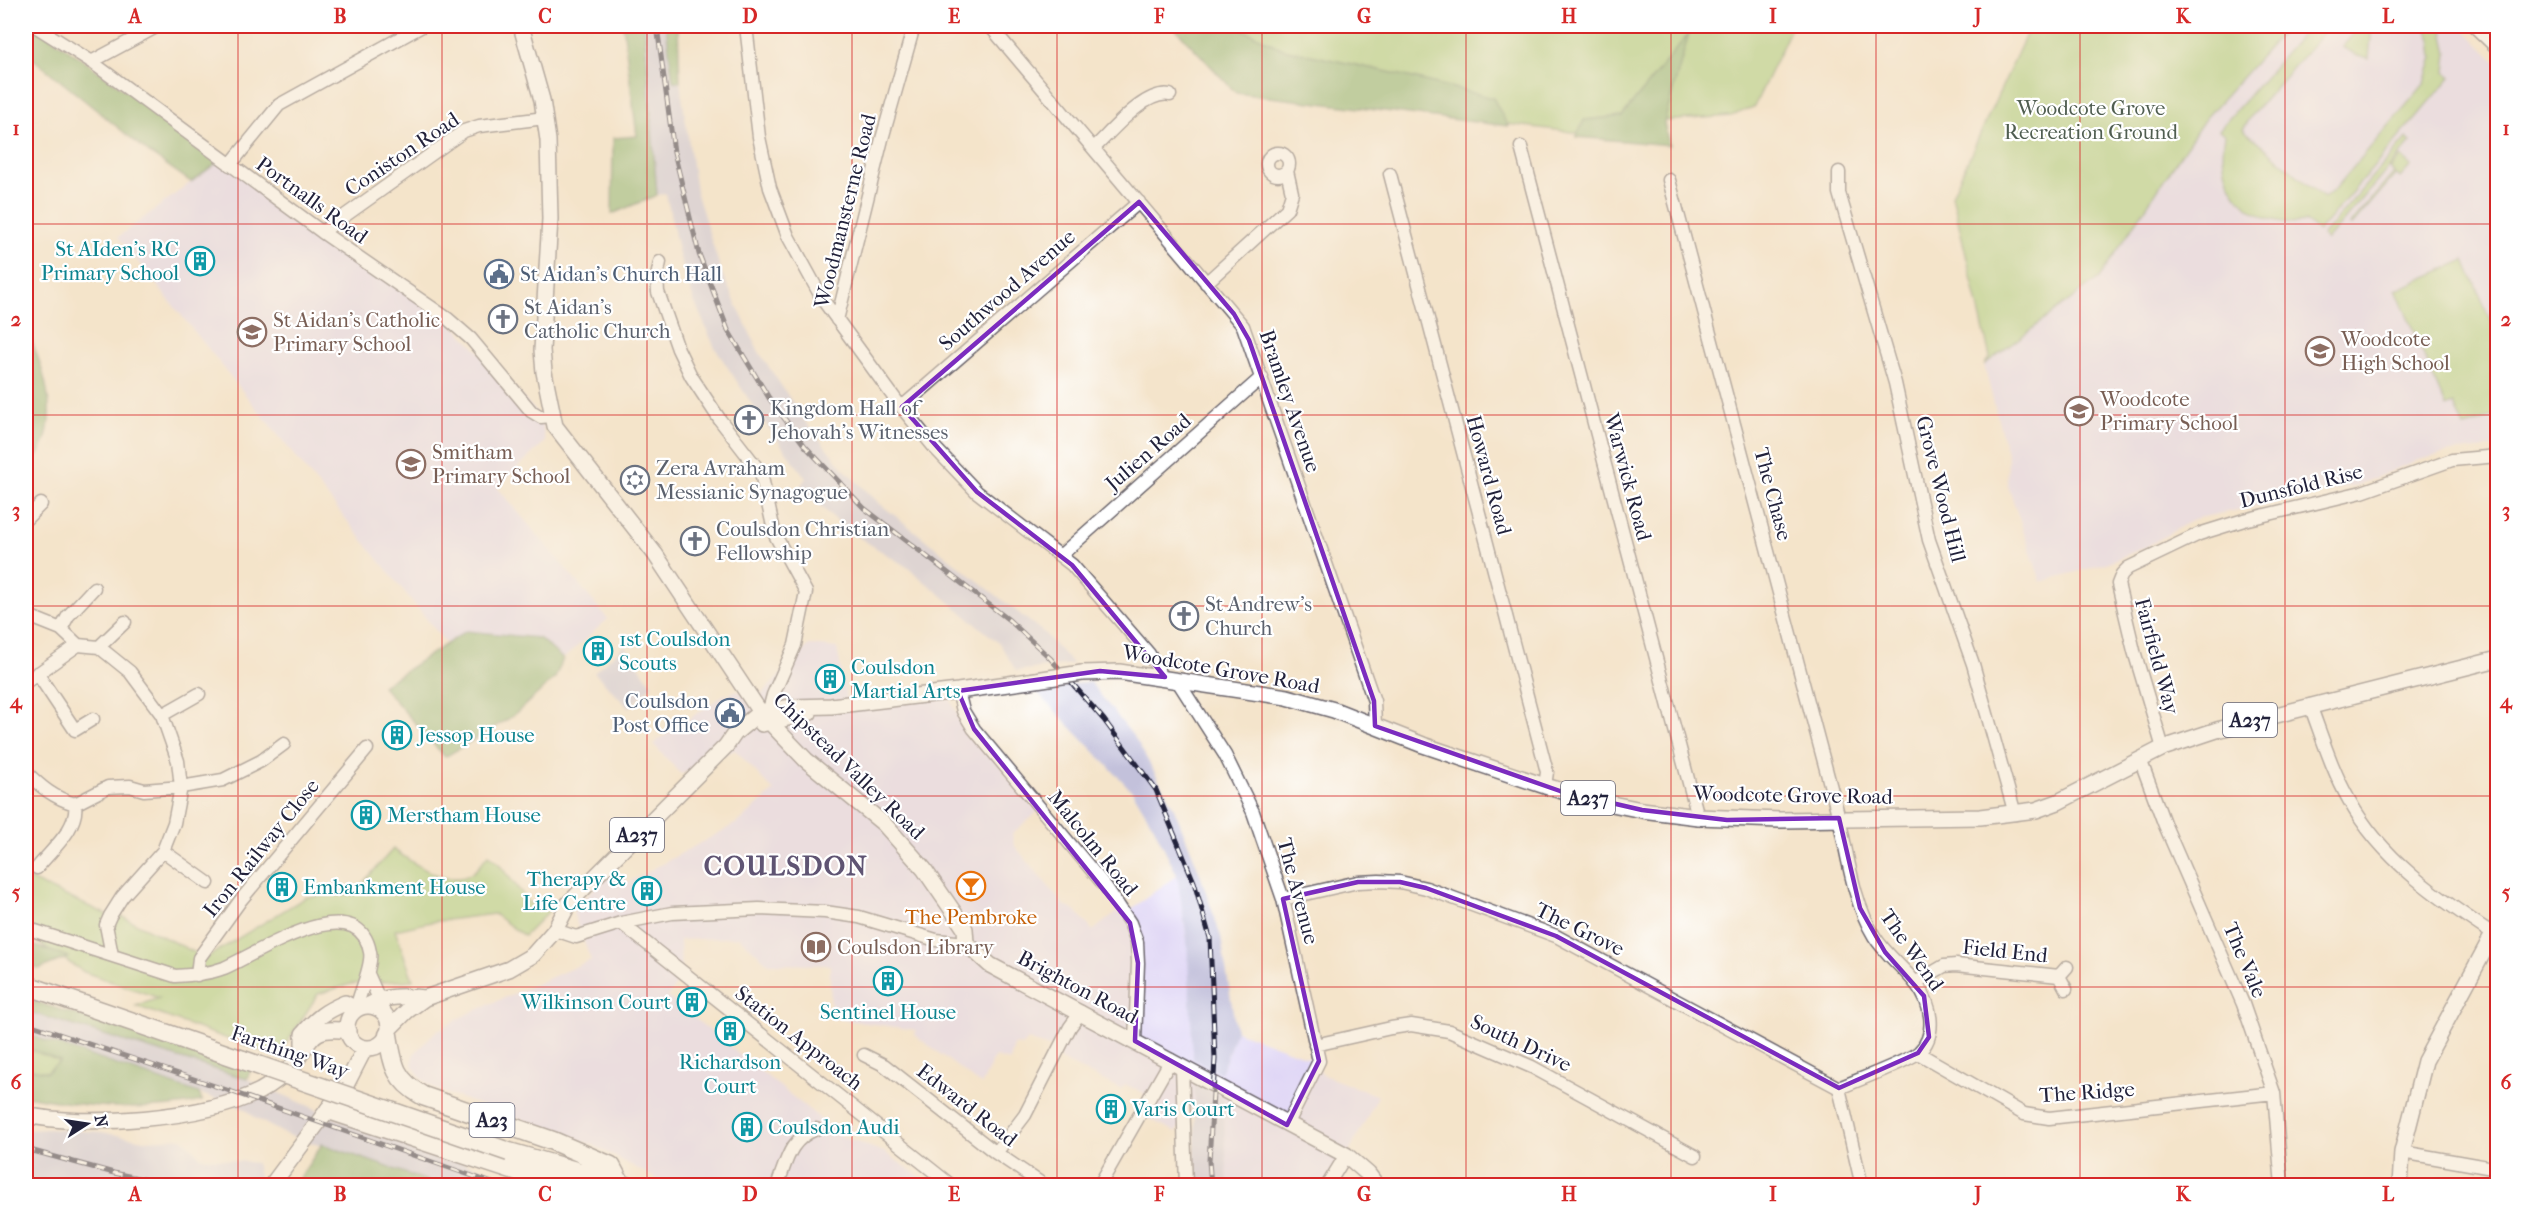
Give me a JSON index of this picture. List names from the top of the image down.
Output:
{
  "streets": {
    "highway": ["Farthing Way", "A23"],
    "main road": [
      "Woodcote Grove Road",
      "A237",
      "Chipstead Valley Road",
      "Brighton Road"
    ],
    "street": [
      "Coniston Road",
      "Portnalls Road",
      "Woodmansterne Road",
      "Southwood Avenue",
      "Bramley Avenue",
      "Julien Road",
      "Howard Road",
      "Warwick Road",
      "Dunsfold Rise",
      "Grove Wood Hill",
      "The Chase",
      "Fairfield Way",
      "Malcolm Road",
      "Iron Railway Close",
      "The Avenue",
      "The Grove",
      "The Wend",
      "Field End",
      "The Vale",
      "Station Approach",
      "South Drive",
      "The Ridge",
      "Edward Road"
    ]
  },
  "crossings": [
    ["Coniston Road", "Portnalls Road"],
    ["Coniston Road", "Chipstead Valley Road"],
    ["Portnalls Road", "Chipstead Valley Road"],
    ["Woodmansterne Road", "Southwood Avenue"],
    ["Woodmansterne Road", "Julien Road"],
    ["Woodmansterne Road", "Woodcote Grove Road"],
    ["Southwood Avenue", "Bramley Avenue"],
    ["Bramley Avenue", "Julien Road"],
    ["Bramley Avenue", "Woodcote Grove Road"],
    ["Howard Road", "Woodcote Grove Road"],
    ["Warwick Road", "Woodcote Grove Road"],
    ["Dunsfold Rise", "Fairfield Way"],
    ["Grove Wood Hill", "Woodcote Grove Road"],
    ["The Chase", "Woodcote Grove Road"],
    ["The Chase", "The Wend"],
    ["Fairfield Way", "Woodcote Grove Road"],
    ["Woodcote Grove Road", "A237"],
    ["Woodcote Grove Road", "Chipstead Valley Road"],
    ["Woodcote Grove Road", "Malcolm Road"],
    ["Woodcote Grove Road", "The Avenue"],
    ["Woodcote Grove Road", "The Wend"],
    ["Woodcote Grove Road", "The Vale"],
    ["A237", "Chipstead Valley Road"],
    ["A237", "A23"],
    ["Chipstead Valley Road", "Brighton Road"],
    ["Malcolm Road", "Brighton Road"],
    ["The Avenue", "The Grove"],
    ["The Avenue", "Brighton Road"],
    ["The Avenue", "South Drive"],
    ["The Wend", "Field End"],
    ["The Wend", "The Ridge"],
    ["The Vale", "The Ridge"],
    ["Farthing Way", "A23"]
  ],
  "districts": ["COULSDON"],
  "parks": ["Woodcote Grove Recreation Ground"],
  "places": {
    "building": [
      "St AIden's RC Primary School",
      "1st Coulsdon Scouts",
      "Coulsdon Martial Arts",
      "Jessop House",
      "Merstham House",
      "Embankment House",
      "Therapy & Life Centre",
      "Sentinel House",
      "Wilkinson Court",
      "Richardson Court",
      "Varis Court",
      "Coulsdon Audi"
    ],
    "public building": ["St Aidan's Church Hall", "Coulsdon Post Office"],
    "church": [
      "St Aidan's Catholic Church",
      "Kingdom Hall of Jehovah's Witnesses",
      "Coulsdon Christian Fellowship",
      "St Andrew's Church"
    ],
    "school or university": [
      "St Aidan's Catholic Primary School",
      "Woodcote High School",
      "Woodcote Primary School",
      "Smitham Primary School"
    ],
    "synagogue": ["Zera Avraham Messianic Synagogue"],
    "bar": ["The Pembroke"],
    "library": ["Coulsdon Library"]
  },
  "north": "right",
  "grid": {
    "columns": [
      "A",
      "B",
      "C",
      "D",
      "E",
      "F",
      "G",
      "H",
      "I",
      "J",
      "K",
      "L"
    ],
    "rows": [
      "1",
      "2",
      "3",
      "4",
      "5",
      "6"
    ]
  }
}
